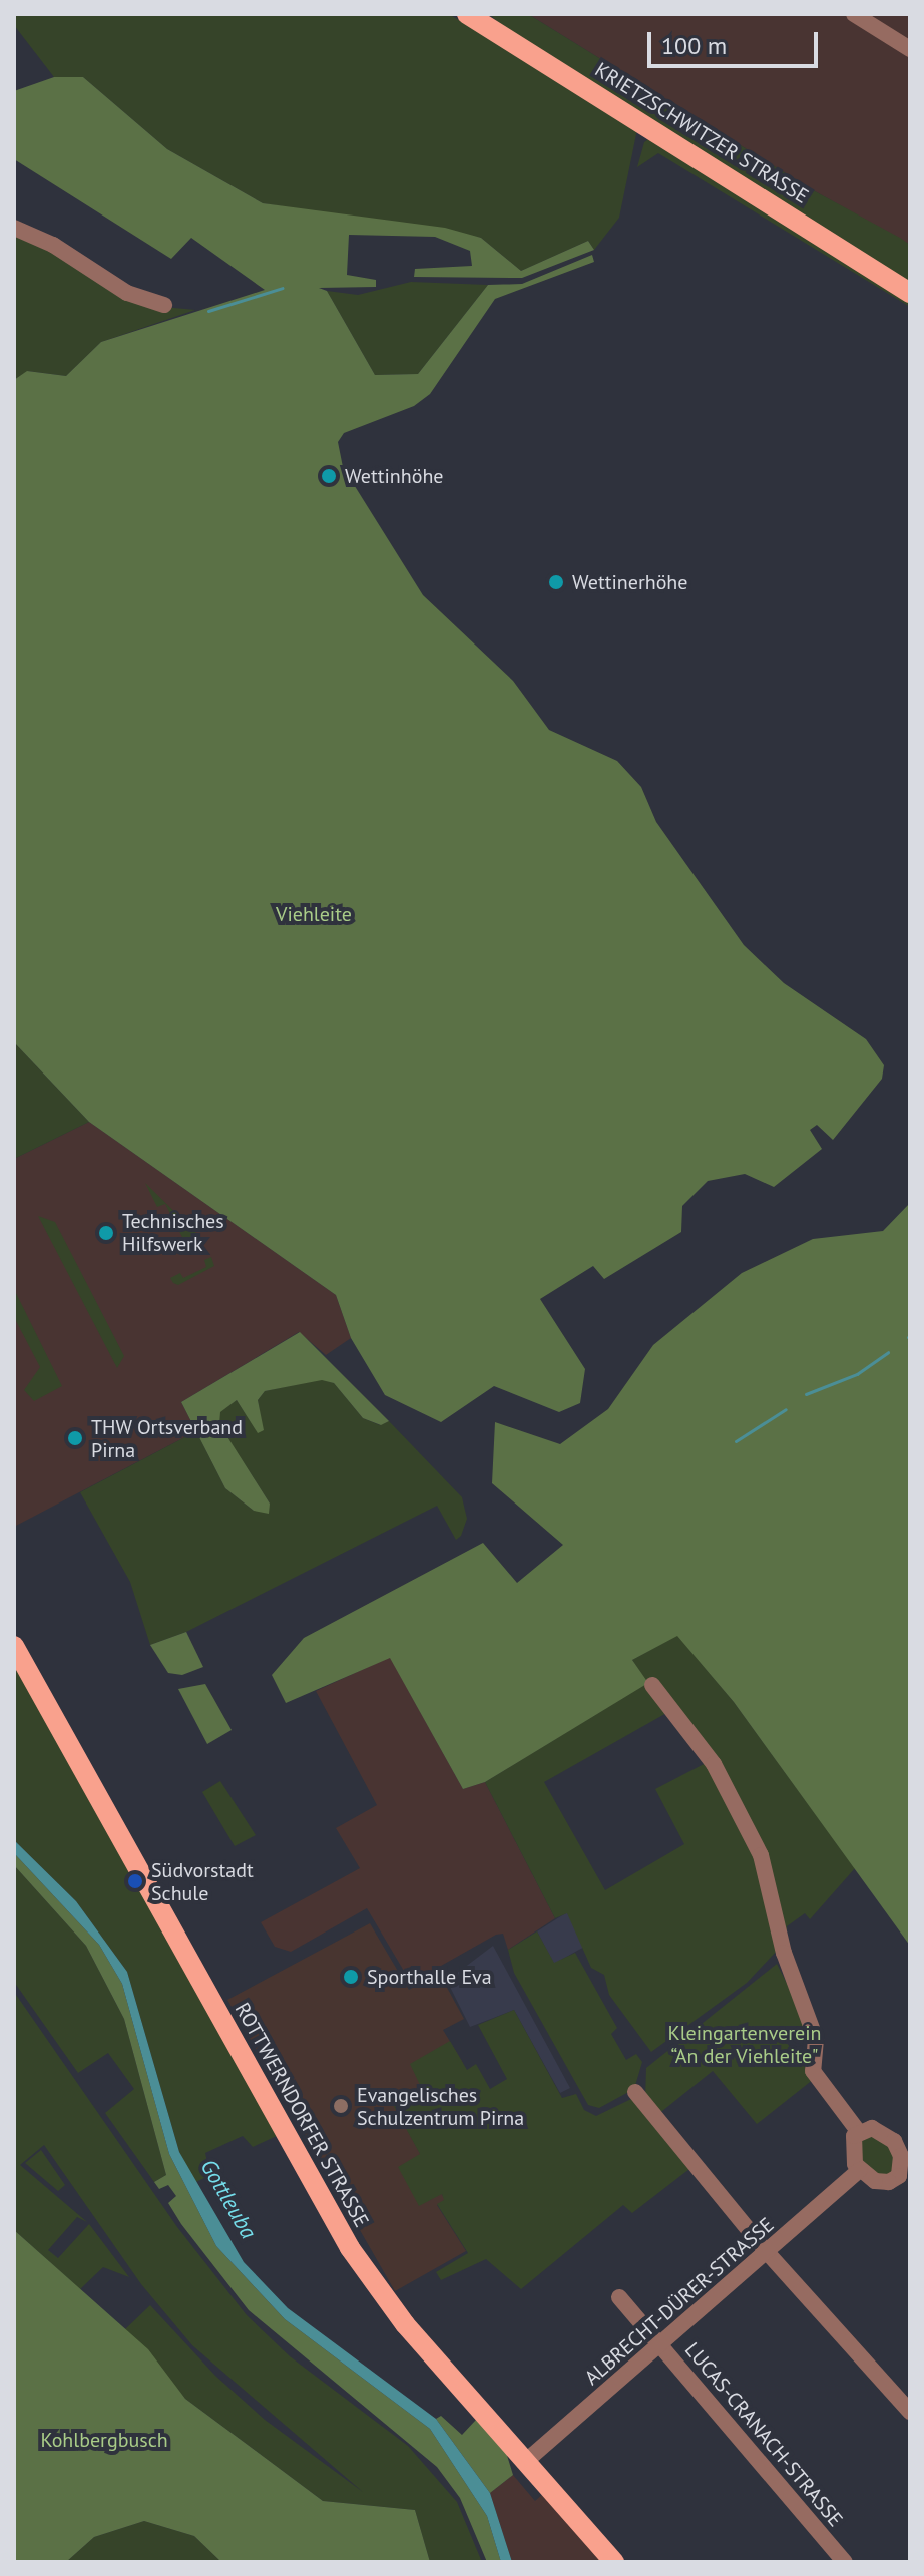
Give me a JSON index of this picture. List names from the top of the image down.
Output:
{
  "streets": {
    "main road": ["KRIETZSCHWITZER STRASSE", "ROTTWERNDORFER STRASSE"],
    "street": ["ALBRECHT-DÜRER-STRASSE", "LUCAS-CRANACH-STRASSE"]
  },
  "crossings": [
    ["ROTTWERNDORFER STRASSE", "ALBRECHT-DÜRER-STRASSE"],
    ["ALBRECHT-DÜRER-STRASSE", "LUCAS-CRANACH-STRASSE"]
  ],
  "water": ["Gottleuba"],
  "parks": ["Viehleite", "Kleingartenverein “An der Viehleite\"", "Kohlbergbusch"],
  "places": [
    "Wettinhöhe",
    "Wettinerhöhe",
    "Technisches Hilfswerk",
    "THW Ortsverband Pirna",
    "Südvorstadt Schule",
    "Sporthalle Eva",
    "Evangelisches Schulzentrum Pirna"
  ],
  "scale_bar": "100 m"
}
